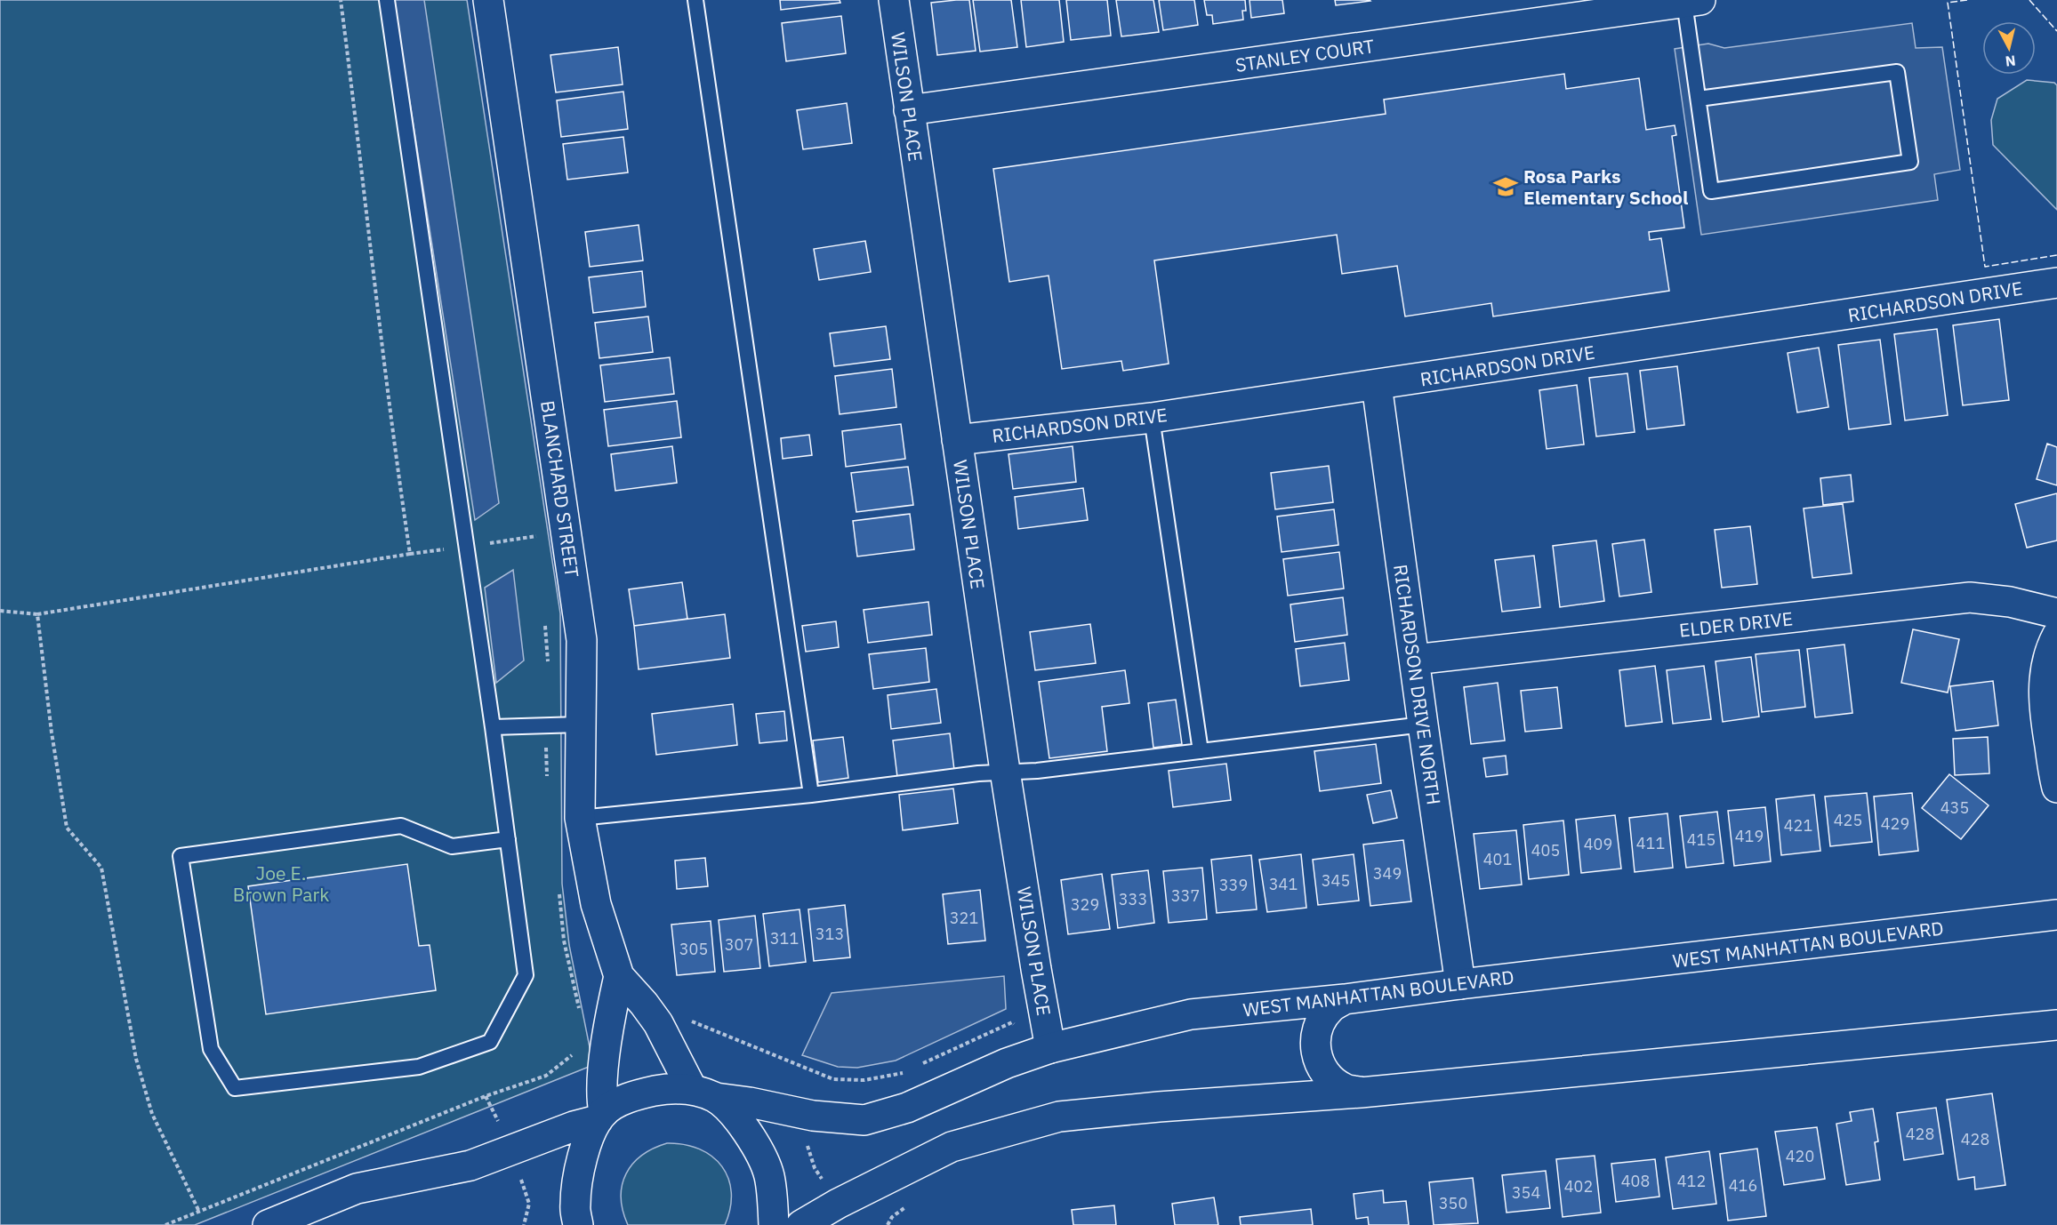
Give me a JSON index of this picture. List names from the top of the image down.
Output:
{
  "streets": {
    "street": [
      "STANLEY COURT",
      "WILSON PLACE",
      "RICHARDSON DRIVE",
      "BLANCHARD STREET",
      "ELDER DRIVE",
      "RICHARDSON DRIVE NORTH",
      "WEST MANHATTAN BOULEVARD"
    ]
  },
  "crossings": [
    ["STANLEY COURT", "WILSON PLACE"],
    ["WILSON PLACE", "RICHARDSON DRIVE"],
    ["WILSON PLACE", "WEST MANHATTAN BOULEVARD"],
    ["RICHARDSON DRIVE", "RICHARDSON DRIVE NORTH"],
    ["ELDER DRIVE", "RICHARDSON DRIVE NORTH"],
    ["RICHARDSON DRIVE NORTH", "WEST MANHATTAN BOULEVARD"]
  ],
  "parks": ["Joe E. Brown Park"],
  "places": {
    "school or university": ["Rosa Parks Elementary School"]
  },
  "house_numbers": [
    "435",
    "425",
    "429",
    "421",
    "419",
    "415",
    "411",
    "409",
    "405",
    "401",
    "349",
    "345",
    "341",
    "339",
    "337",
    "333",
    "329",
    "321",
    "313",
    "311",
    "307",
    "305",
    "428",
    "428",
    "420",
    "408",
    "412",
    "416",
    "402",
    "354",
    "350"
  ],
  "north": "bottom"
}
